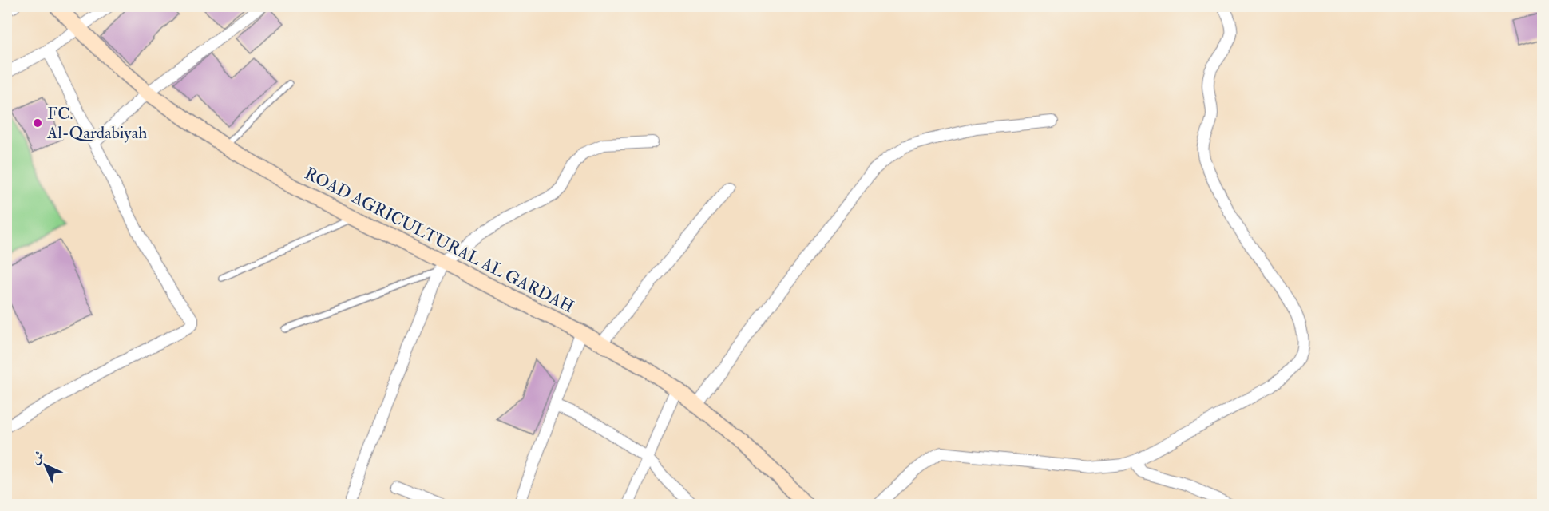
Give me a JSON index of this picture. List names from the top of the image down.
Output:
{
  "streets": {
    "main road": ["ROAD AGRICULTURAL AL GARDAH"]
  },
  "places": ["FC. Al-Qardabiyah"],
  "north": "top left"
}
